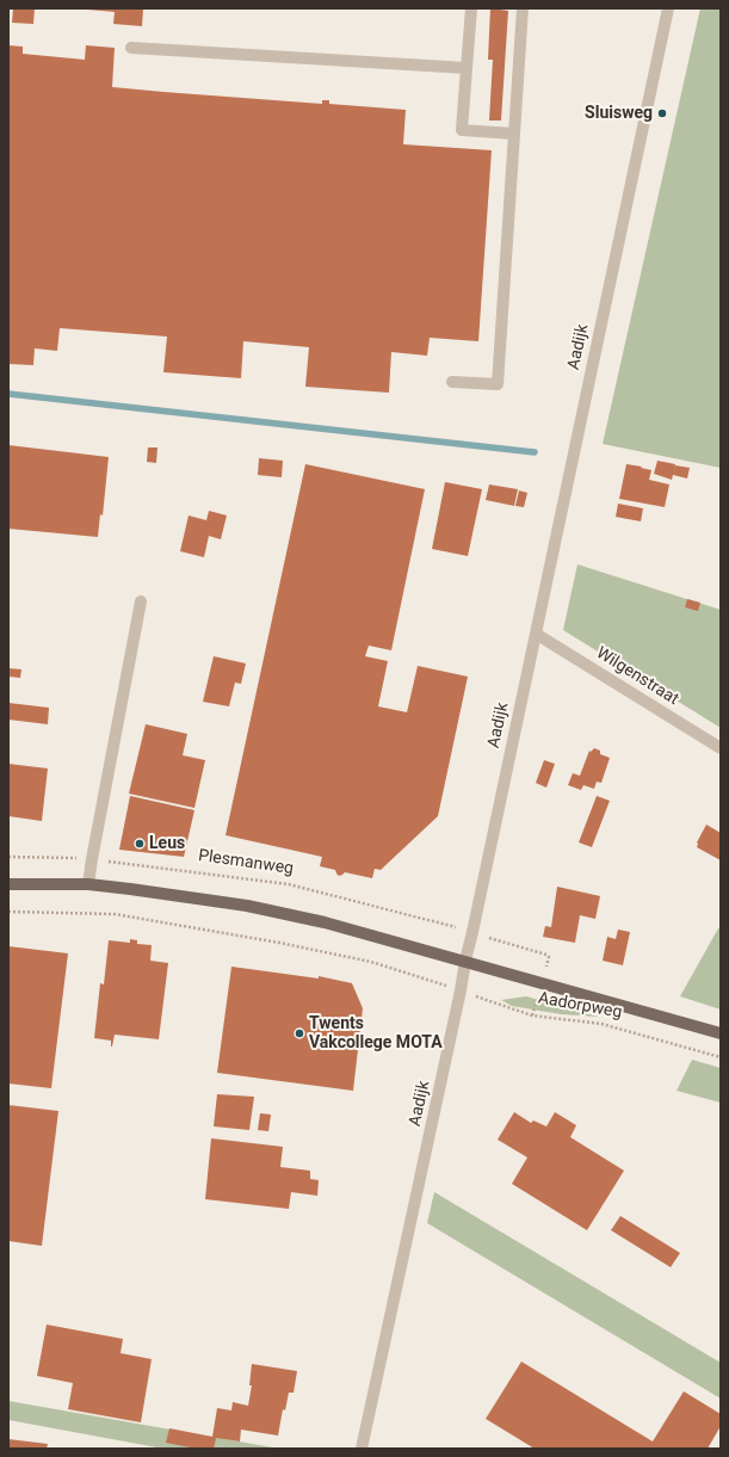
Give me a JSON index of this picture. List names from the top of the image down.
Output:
{
  "streets": {
    "main road": ["Aadorpweg"],
    "street": ["Aadijk", "Wilgenstraat"],
    "path": ["Plesmanweg"]
  },
  "crossings": [
    ["Aadijk", "Wilgenstraat"],
    ["Aadijk", "Plesmanweg"],
    ["Aadijk", "Aadorpweg"]
  ],
  "places": ["Sluisweg", "Leus", "Twents Vakcollege MOTA"]
}
